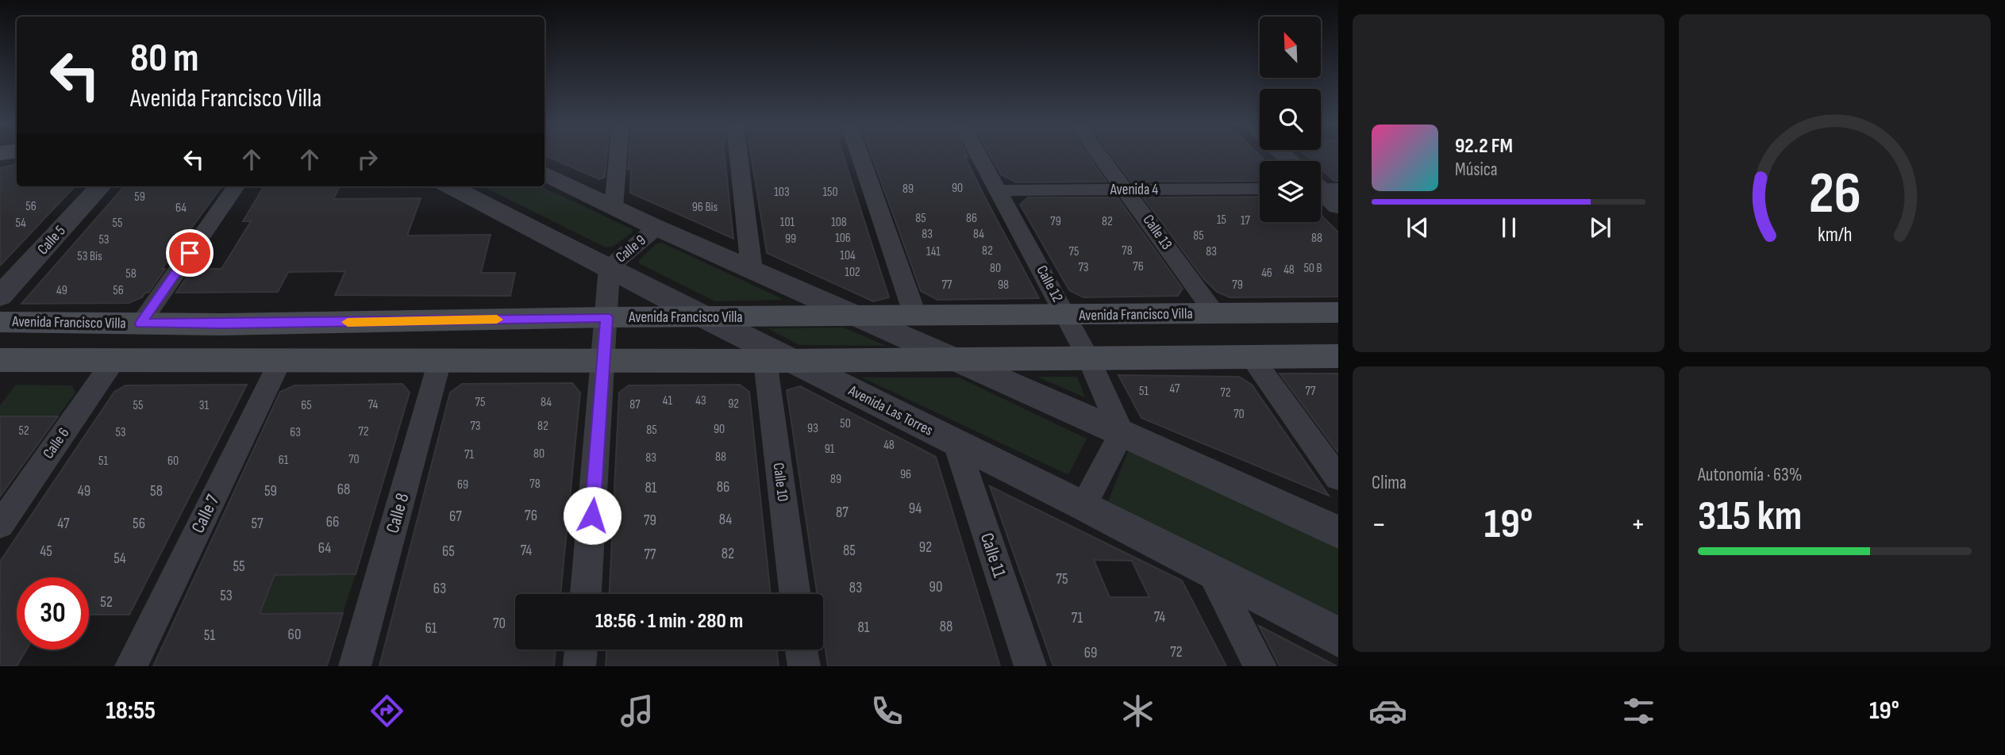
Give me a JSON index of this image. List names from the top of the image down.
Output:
{
  "streets": {
    "main road": ["Avenida Francisco Villa"],
    "street": [
      "Avenida 4",
      "Calle 13",
      "Calle 5",
      "Calle 9",
      "Calle 12",
      "Avenida Las Torres",
      "Calle 6",
      "Calle 10",
      "Calle 8",
      "Calle 7",
      "Calle 11"
    ]
  },
  "crossings": [
    ["Avenida 4", "Calle 13"],
    ["Avenida 4", "Calle 12"],
    ["Calle 13", "Avenida Francisco Villa"],
    ["Calle 9", "Avenida Francisco Villa"],
    ["Calle 9", "Avenida Las Torres"],
    ["Calle 12", "Avenida Francisco Villa"],
    ["Avenida Francisco Villa", "Avenida Las Torres"],
    ["Avenida Las Torres", "Calle 10"],
    ["Avenida Las Torres", "Calle 11"]
  ],
  "house_numbers": [
    "90",
    "89",
    "103",
    "150",
    "59",
    "56",
    "96 Bis",
    "64",
    "85",
    "86",
    "15",
    "17",
    "79",
    "82",
    "101",
    "108",
    "54",
    "55",
    "83",
    "84",
    "85",
    "106",
    "88",
    "99",
    "53",
    "82",
    "78",
    "141",
    "75",
    "83",
    "104",
    "53 Bis",
    "76",
    "73",
    "80",
    "50 B",
    "48",
    "102",
    "46",
    "58",
    "77",
    "98",
    "79",
    "49",
    "56",
    "47",
    "51",
    "77",
    "72",
    "41",
    "43",
    "75",
    "84",
    "92",
    "74",
    "87",
    "55",
    "31",
    "65",
    "70",
    "50",
    "73",
    "82",
    "93",
    "90",
    "85",
    "52",
    "72",
    "53",
    "63",
    "48",
    "91",
    "80",
    "71",
    "88",
    "83",
    "70",
    "61",
    "51",
    "60",
    "96",
    "89",
    "78",
    "69",
    "86",
    "81",
    "68",
    "49",
    "58",
    "59",
    "94",
    "87",
    "76",
    "67",
    "84",
    "79",
    "66",
    "47",
    "56",
    "57",
    "92",
    "64",
    "74",
    "85",
    "45",
    "65",
    "82",
    "77",
    "54",
    "55",
    "75",
    "90",
    "83",
    "63",
    "53",
    "52",
    "74",
    "71",
    "70",
    "88",
    "81",
    "61",
    "60",
    "51",
    "72",
    "69"
  ],
  "north": "top left",
  "page": {
    "turn": ["80 m", "Avenida Francisco Villa"],
    "song": ["92.2 FM", "Música"],
    "tile": [
      "Clima",
      ["Autonomía · 63%", "315 km"]
    ],
    "heat": ["−", "19°", "+"],
    "limit": "30",
    "trip": "18:56 · 1 min · 280 m",
    "tabs": ["18:55", "19°"],
    "gauge": ["26", "km/h"]
  }
}
